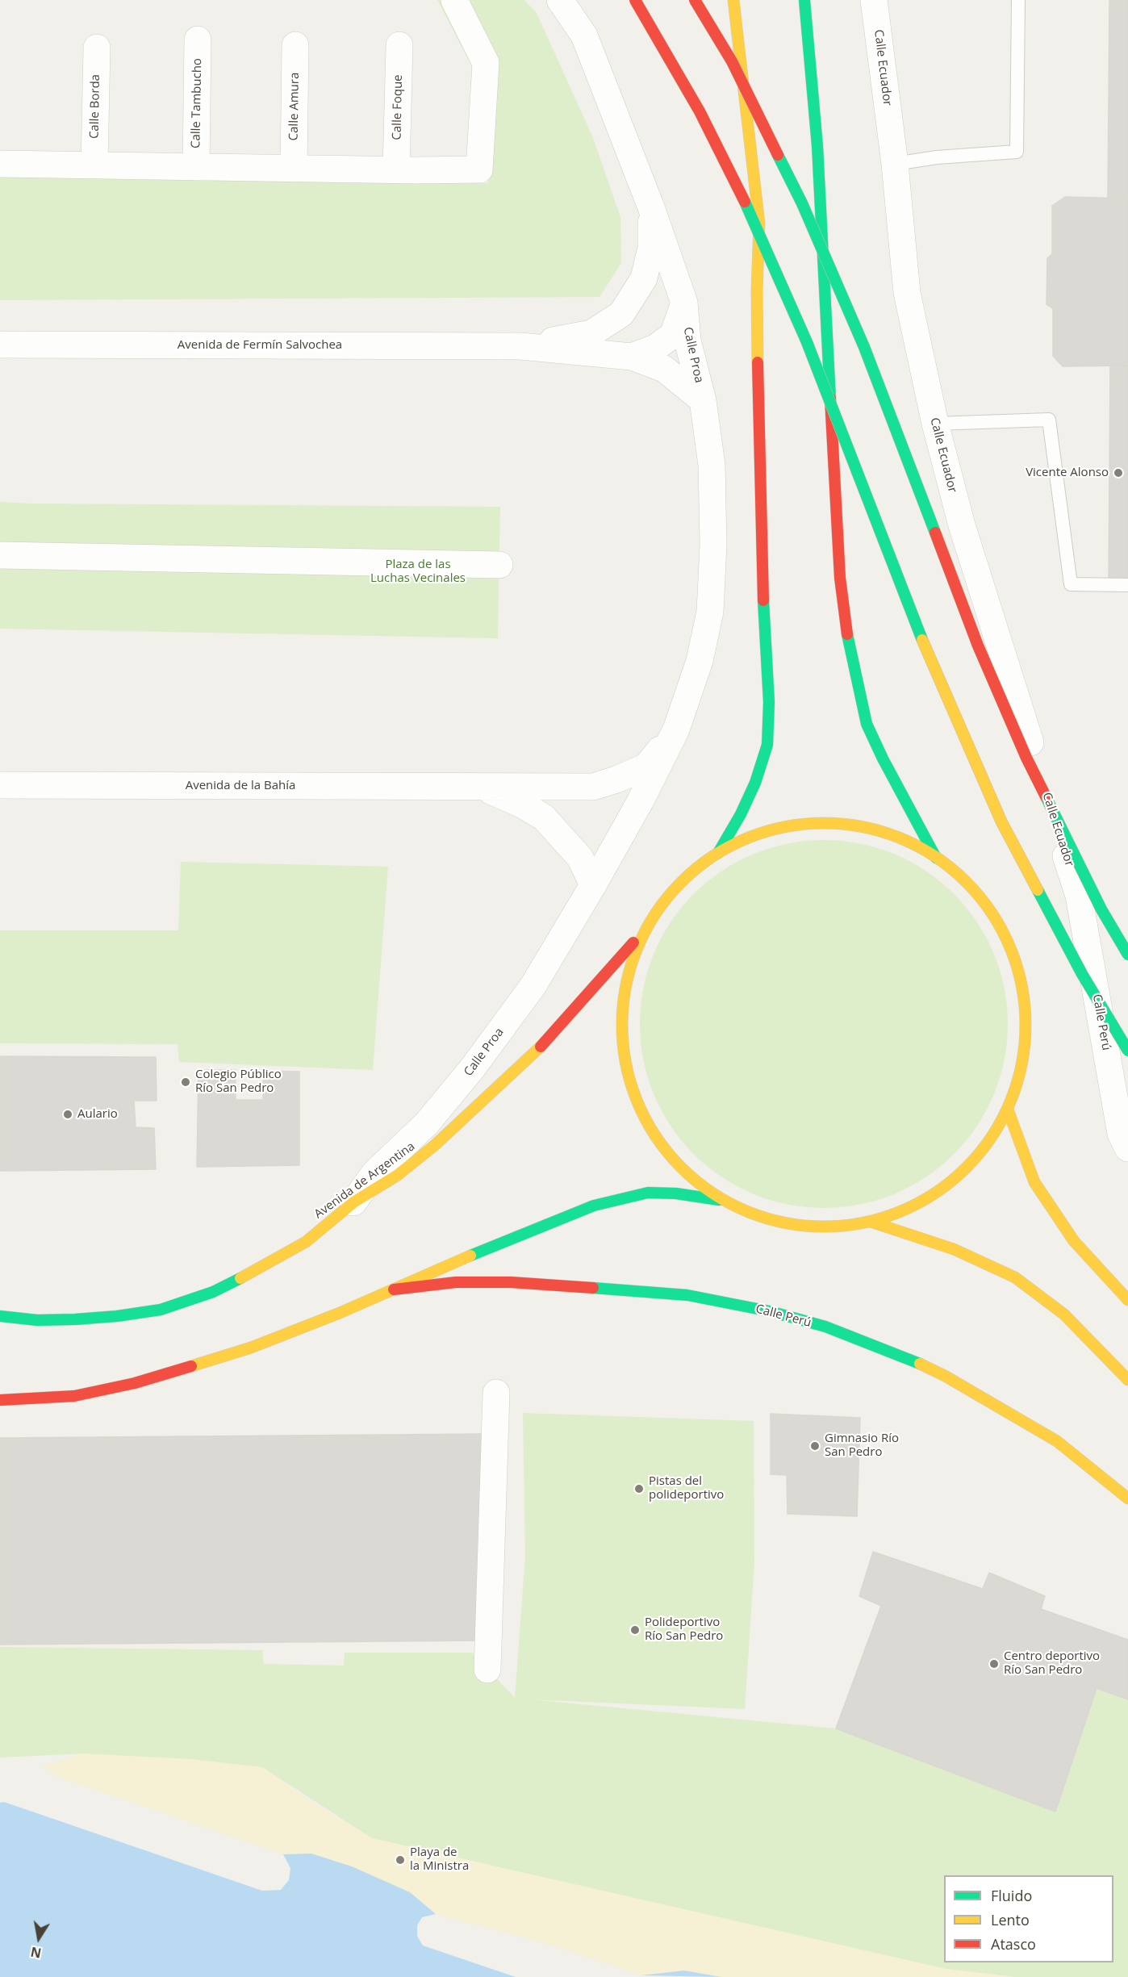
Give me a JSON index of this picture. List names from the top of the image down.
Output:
{
  "streets": {
    "main road": ["Calle Perú", "Avenida de Argentina"],
    "street": [
      "Calle Ecuador",
      "Calle Tambucho",
      "Calle Borda",
      "Calle Amura",
      "Calle Foque",
      "Avenida de Fermín Salvochea",
      "Calle Proa",
      "Avenida de la Bahía"
    ]
  },
  "crossings": [
    ["Calle Ecuador", "Calle Perú"],
    ["Calle Proa", "Avenida de la Bahía"],
    ["Calle Proa", "Avenida de Argentina"]
  ],
  "parks": ["Plaza de las Luchas Vecinales"],
  "places": [
    "Vicente Alonso",
    "Colegio Público Río San Pedro",
    "Aulario",
    "Gimnasio Río San Pedro",
    "Pistas del polideportivo",
    "Polideportivo Río San Pedro",
    "Centro deportivo Río San Pedro",
    "Playa de la Ministra"
  ],
  "legend": ["Fluido", "Lento", "Atasco"],
  "north": "bottom"
}
